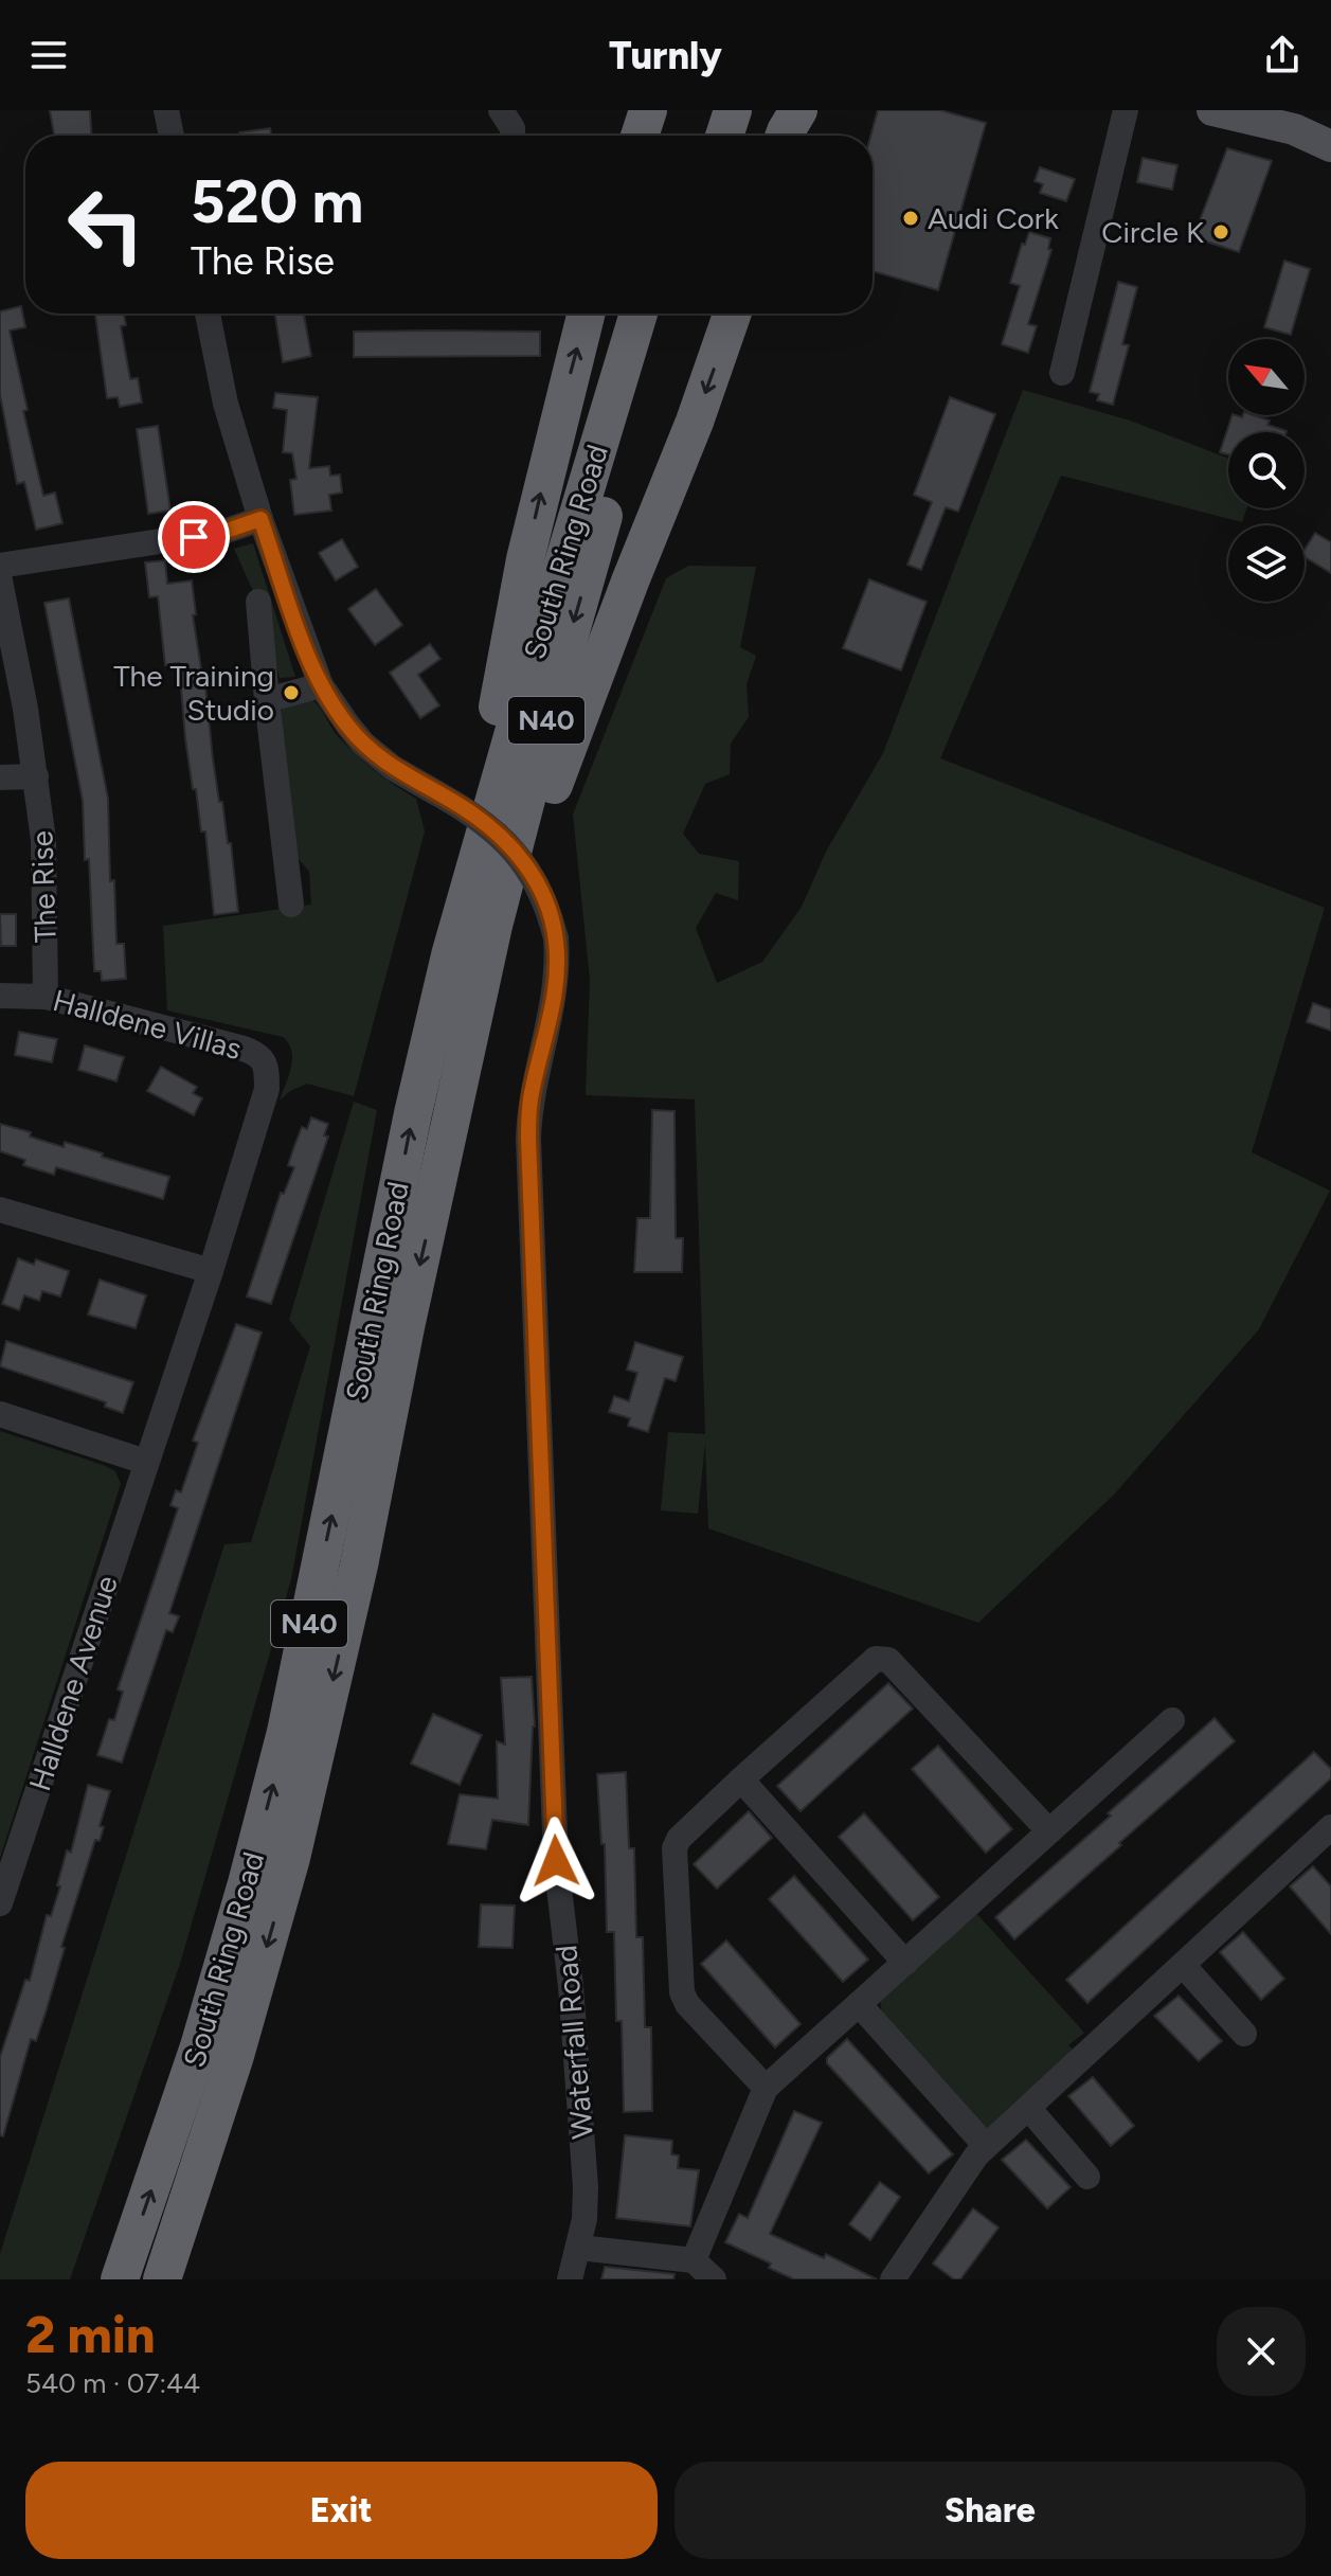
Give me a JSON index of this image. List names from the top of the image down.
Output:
{
  "streets": {
    "highway": ["South Ring Road", "N40"],
    "street": [
      "The Rise",
      "Halldene Villas",
      "Halldene Avenue",
      "Waterfall Road"
    ]
  },
  "crossings": [
    ["The Rise", "Halldene Villas"],
    ["Halldene Villas", "Halldene Avenue"]
  ],
  "places": ["Audi Cork", "Circle K", "The Training Studio"],
  "north": "top left",
  "page": {
    "header": "Turnly",
    "turn": ["520 m", "The Rise"],
    "heading": ["2 min", "540 m · 07:44"],
    "buttons": ["Exit", "Share"]
  }
}
